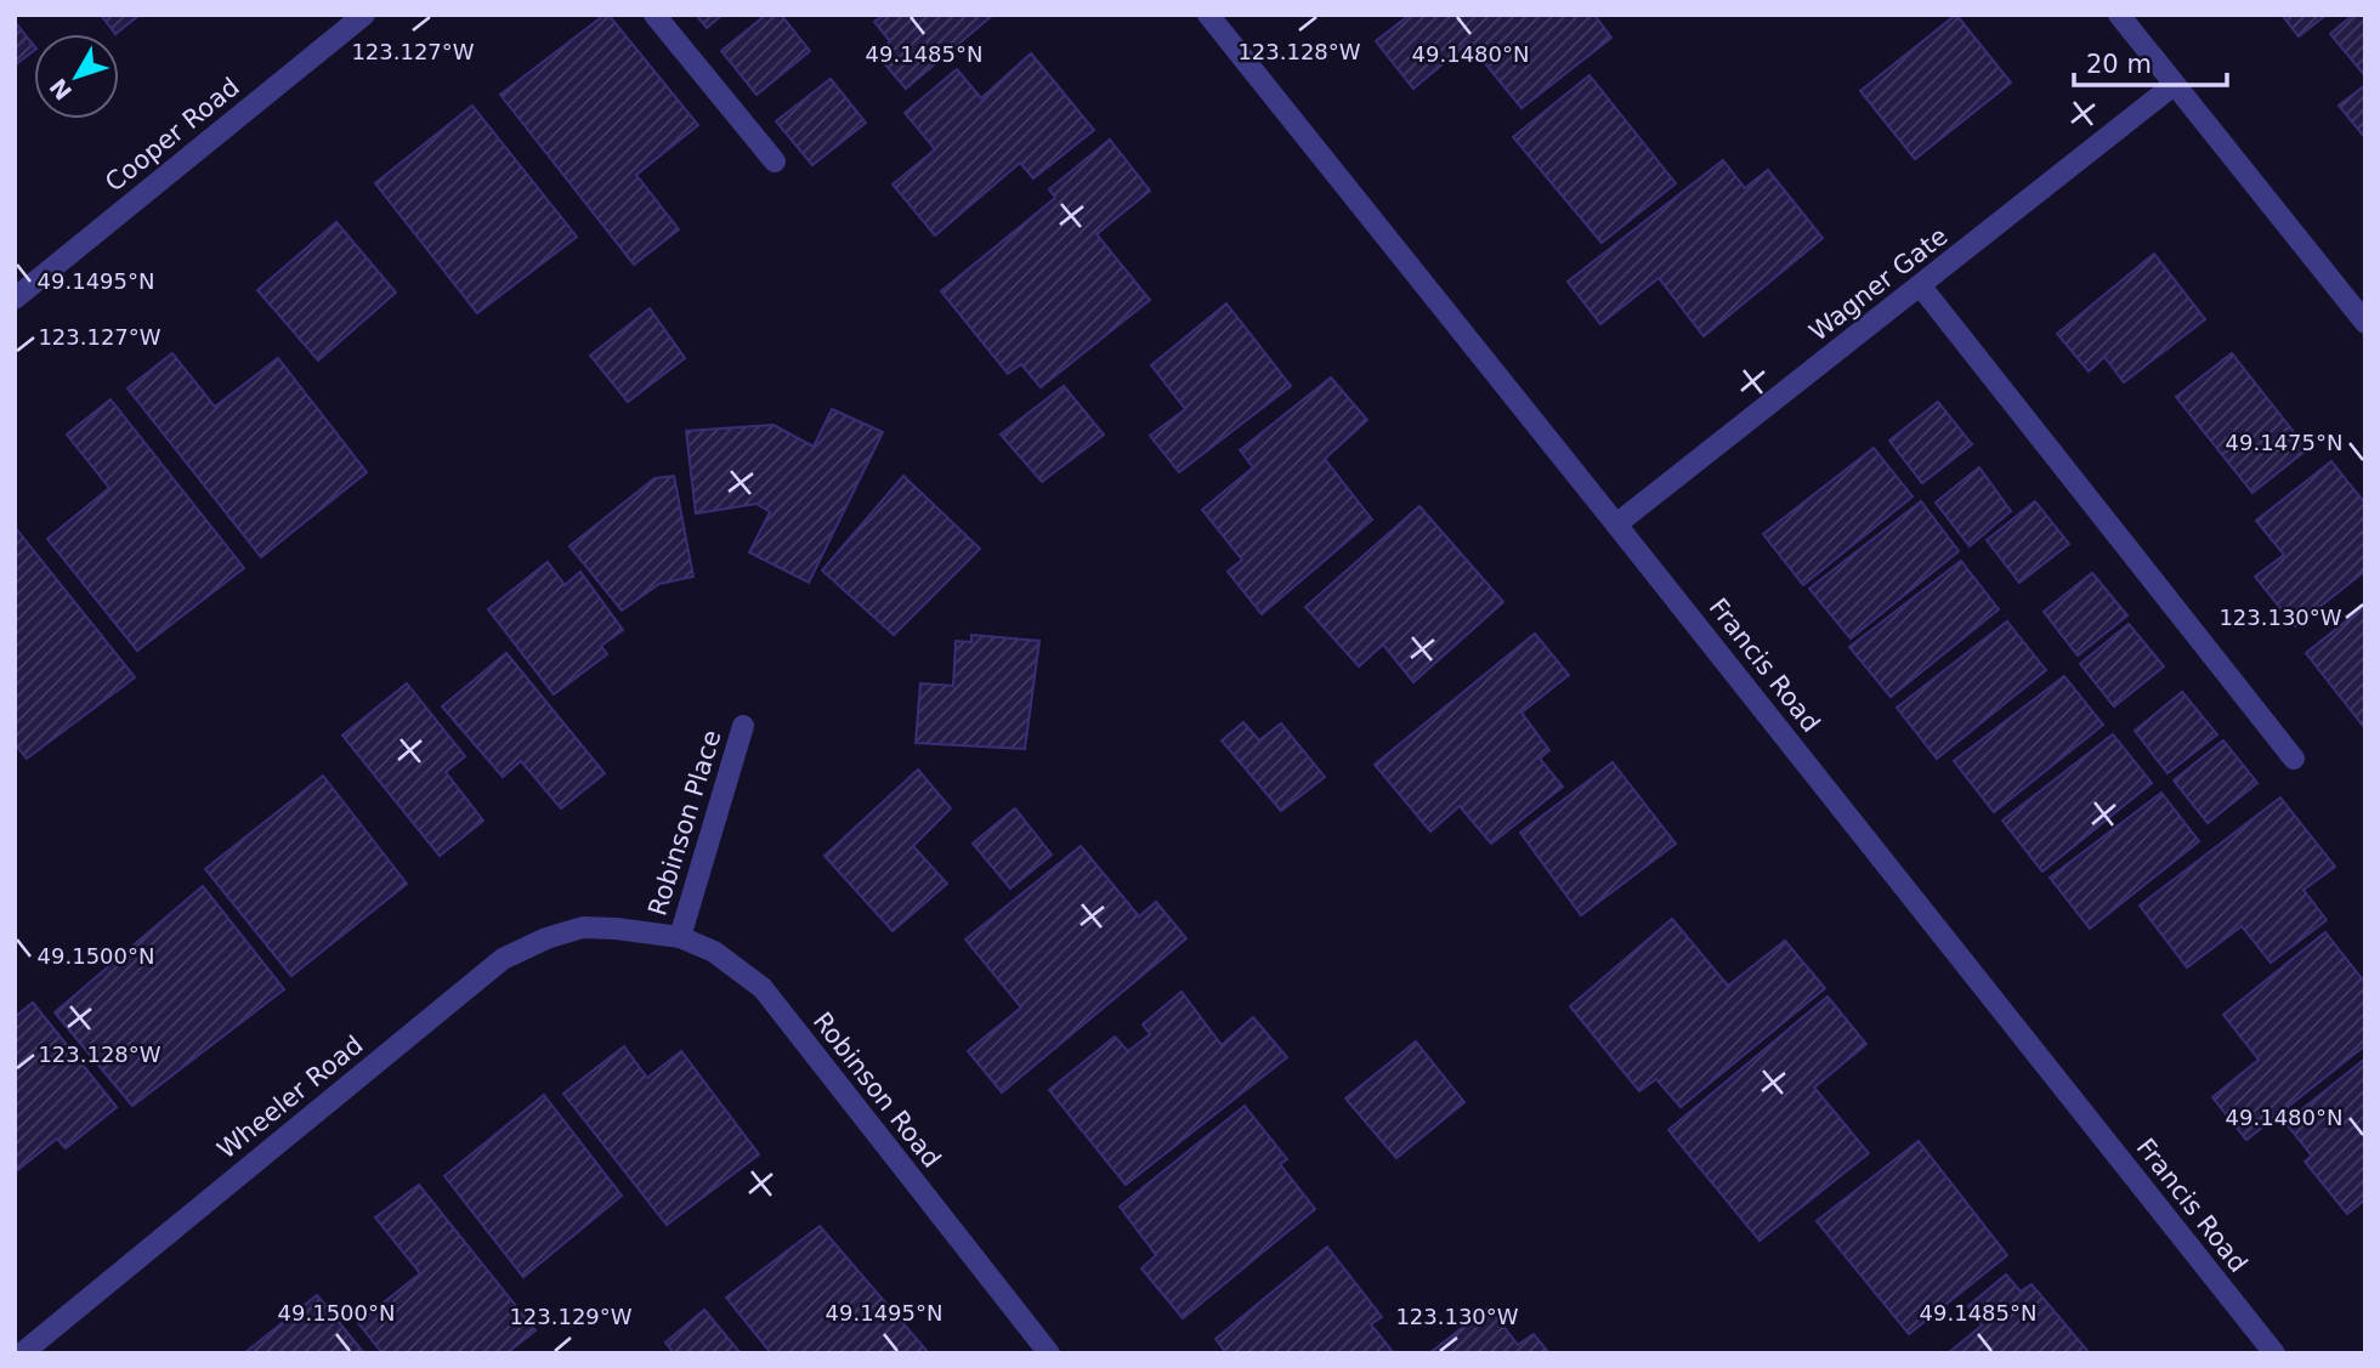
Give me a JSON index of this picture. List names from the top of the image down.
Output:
{
  "streets": {
    "street": [
      "Cooper Road",
      "Wagner Gate",
      "Francis Road",
      "Robinson Place",
      "Robinson Road",
      "Wheeler Road"
    ]
  },
  "crossings": [
    ["Wagner Gate", "Francis Road"],
    ["Robinson Place", "Robinson Road"],
    ["Robinson Road", "Wheeler Road"]
  ],
  "scale_bar": "20 m",
  "north": "bottom left",
  "coordinates": [
    "123.127°W",
    "123.128°W",
    "49.1485°N",
    "49.1480°N",
    "49.1495°N",
    "49.1475°N",
    "123.130°W",
    "49.1500°N",
    "123.129°W"
  ]
}
